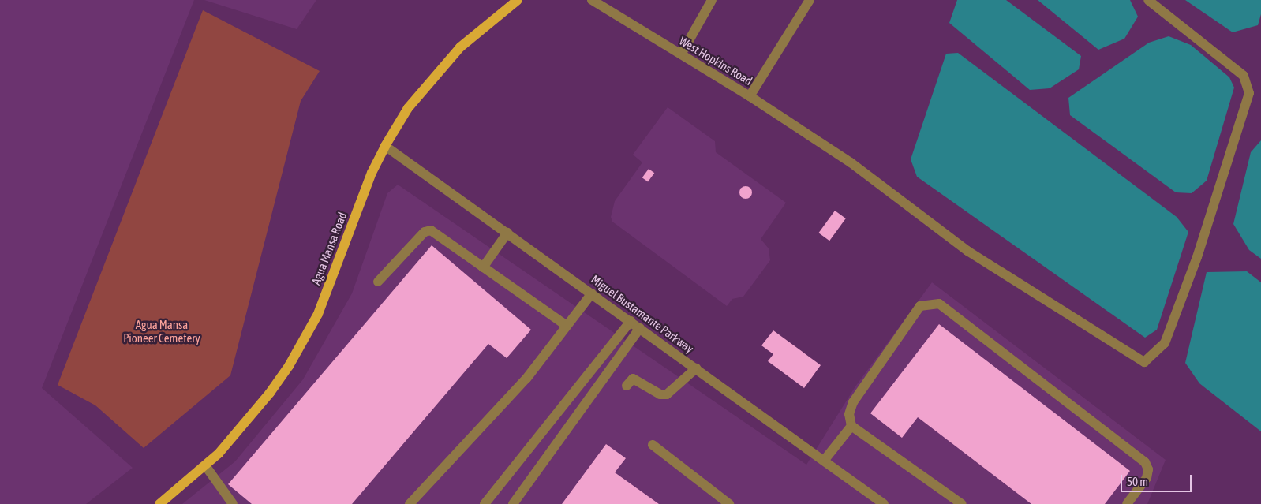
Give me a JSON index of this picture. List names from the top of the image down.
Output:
{
  "streets": {
    "main road": ["Agua Mansa Road"],
    "street": ["West Hopkins Road", "Miguel Bustamante Parkway"]
  },
  "crossings": [
    ["Agua Mansa Road", "Miguel Bustamante Parkway"]
  ],
  "parks": ["Agua Mansa Pioneer Cemetery"],
  "scale_bar": "50 m"
}
